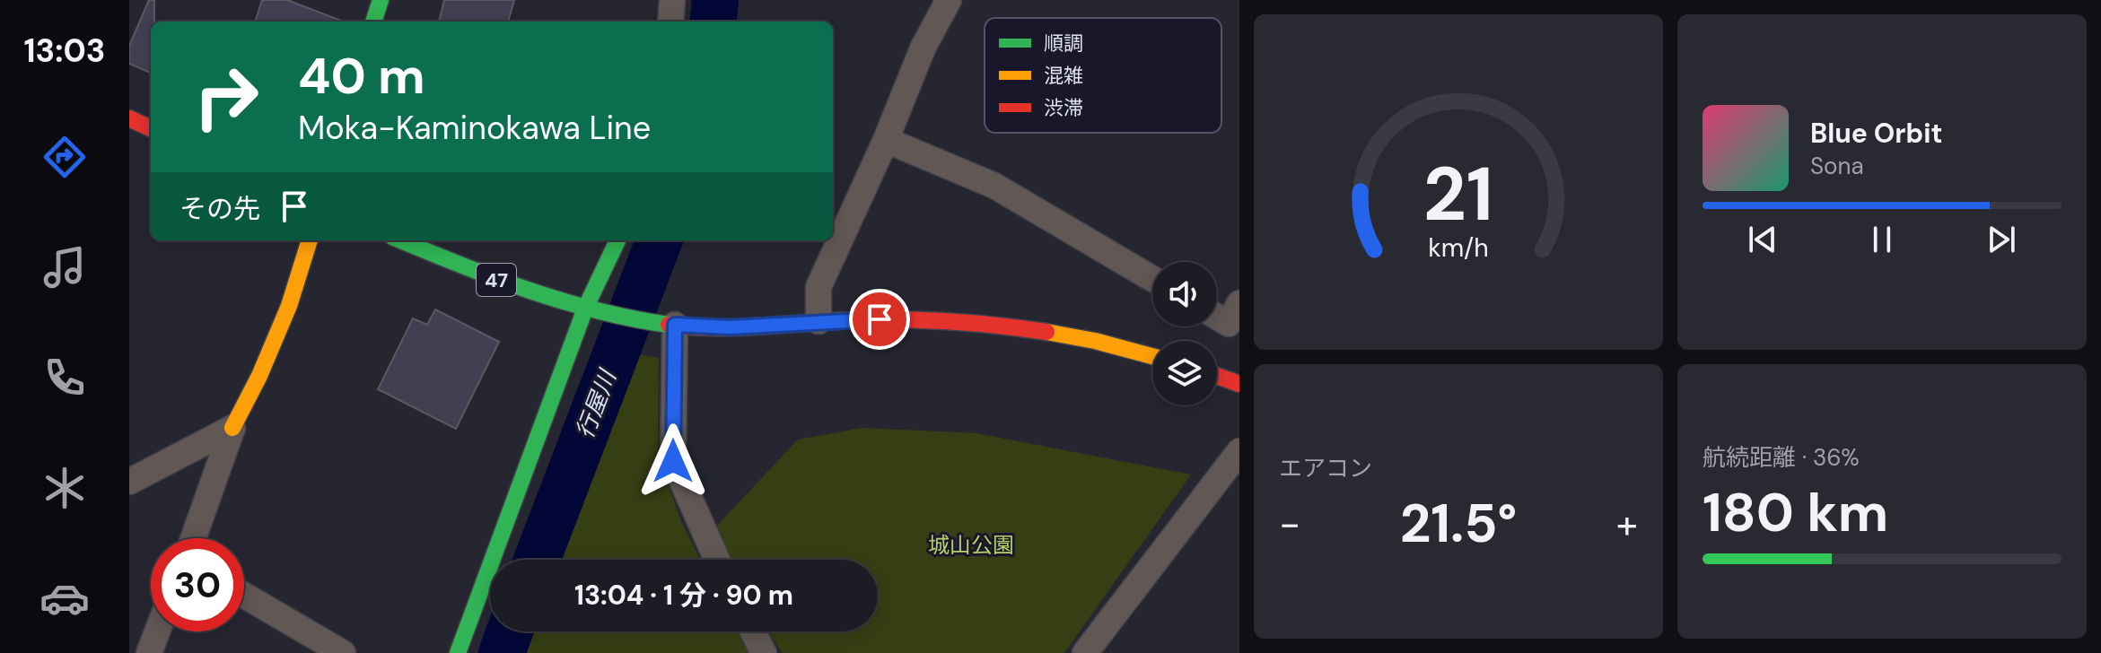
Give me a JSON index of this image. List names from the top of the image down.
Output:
{
  "streets": {
    "main road": ["47"]
  },
  "water": ["行屋川"],
  "parks": ["城山公園"],
  "legend": ["順調", "混雑", "渋滞"],
  "page": {
    "tabs": "13:03",
    "turn": ["40 m", "Moka-Kaminokawa Line"],
    "song": ["Blue Orbit", "Sona"],
    "then": "その先",
    "tile": [
      "エアコン",
      ["航続距離 · 36%", "180 km"]
    ],
    "heat": ["−", "21.5°", "+"],
    "limit": "30",
    "trip": "13:04 · 1 分 · 90 m",
    "gauge": ["21", "km/h"]
  }
}
